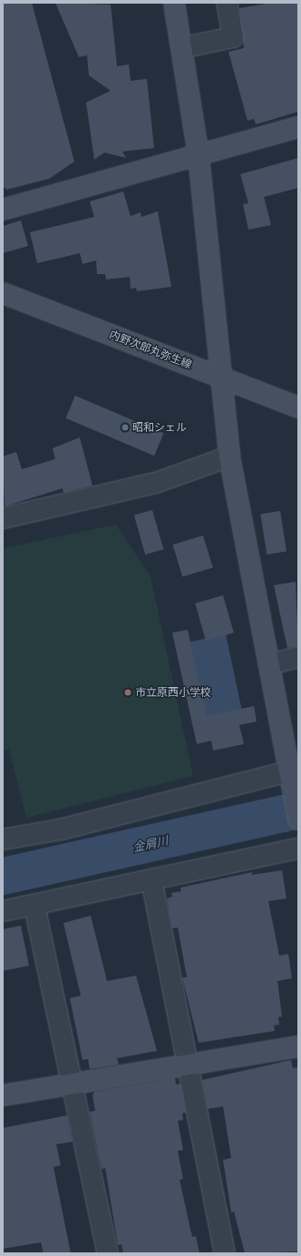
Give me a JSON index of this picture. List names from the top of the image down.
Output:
{
  "streets": {
    "street": ["内野次郎丸弥生線"]
  },
  "water": ["金屑川"],
  "places": ["昭和シェル", "市立原西小学校"]
}
